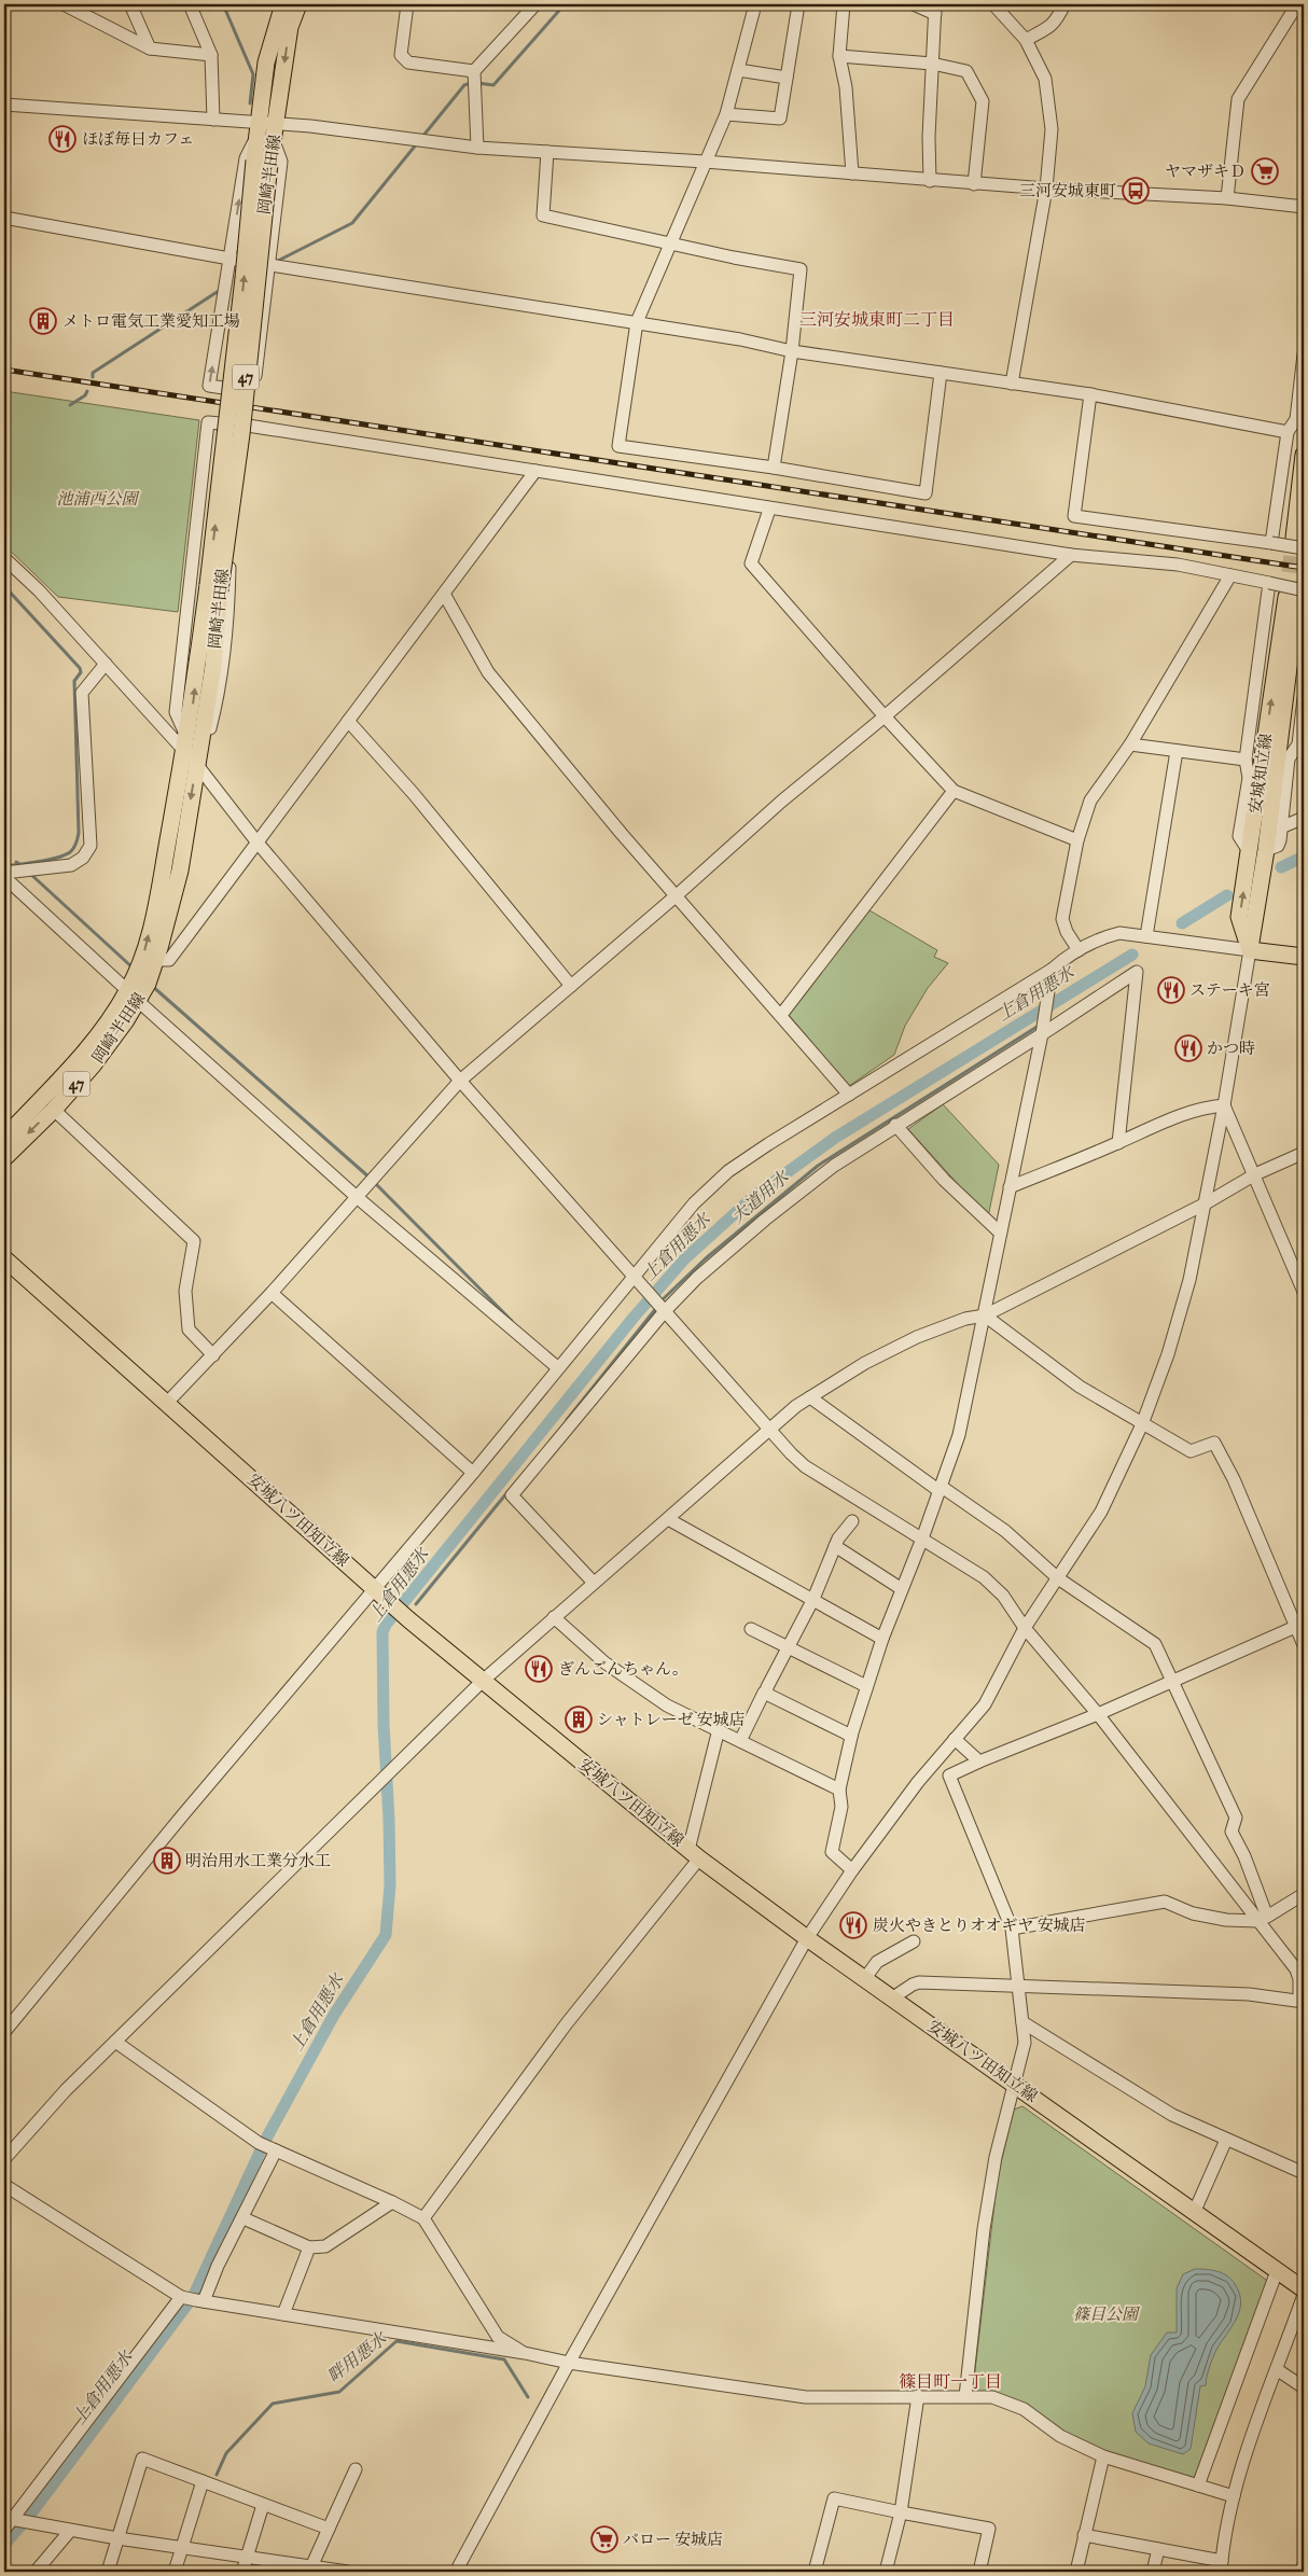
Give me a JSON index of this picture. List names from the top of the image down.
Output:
{
  "streets": {
    "main road": [
      "岡崎半田線",
      "47",
      "安城知立線",
      "安城八ツ田知立線"
    ]
  },
  "districts": ["三河安城東町二丁目", "篠目町一丁目"],
  "water": ["上倉用悪水", "大道用水", "畔用悪水"],
  "parks": ["池浦西公園", "篠目公園"],
  "places": {
    "restaurant": [
      "ほぼ毎日カフェ",
      "ステーキ宮",
      "かつ時",
      "ぎんごんちゃん。",
      "炭火やきとりオオギヤ 安城店"
    ],
    "supermarket": ["ヤマザキＤ", "バロー 安城店"],
    "bus stop": ["三河安城東町"],
    "building": ["メトロ電気工業愛知工場", "シャトレーゼ 安城店", "明治用水工業分水工"]
  }
}
